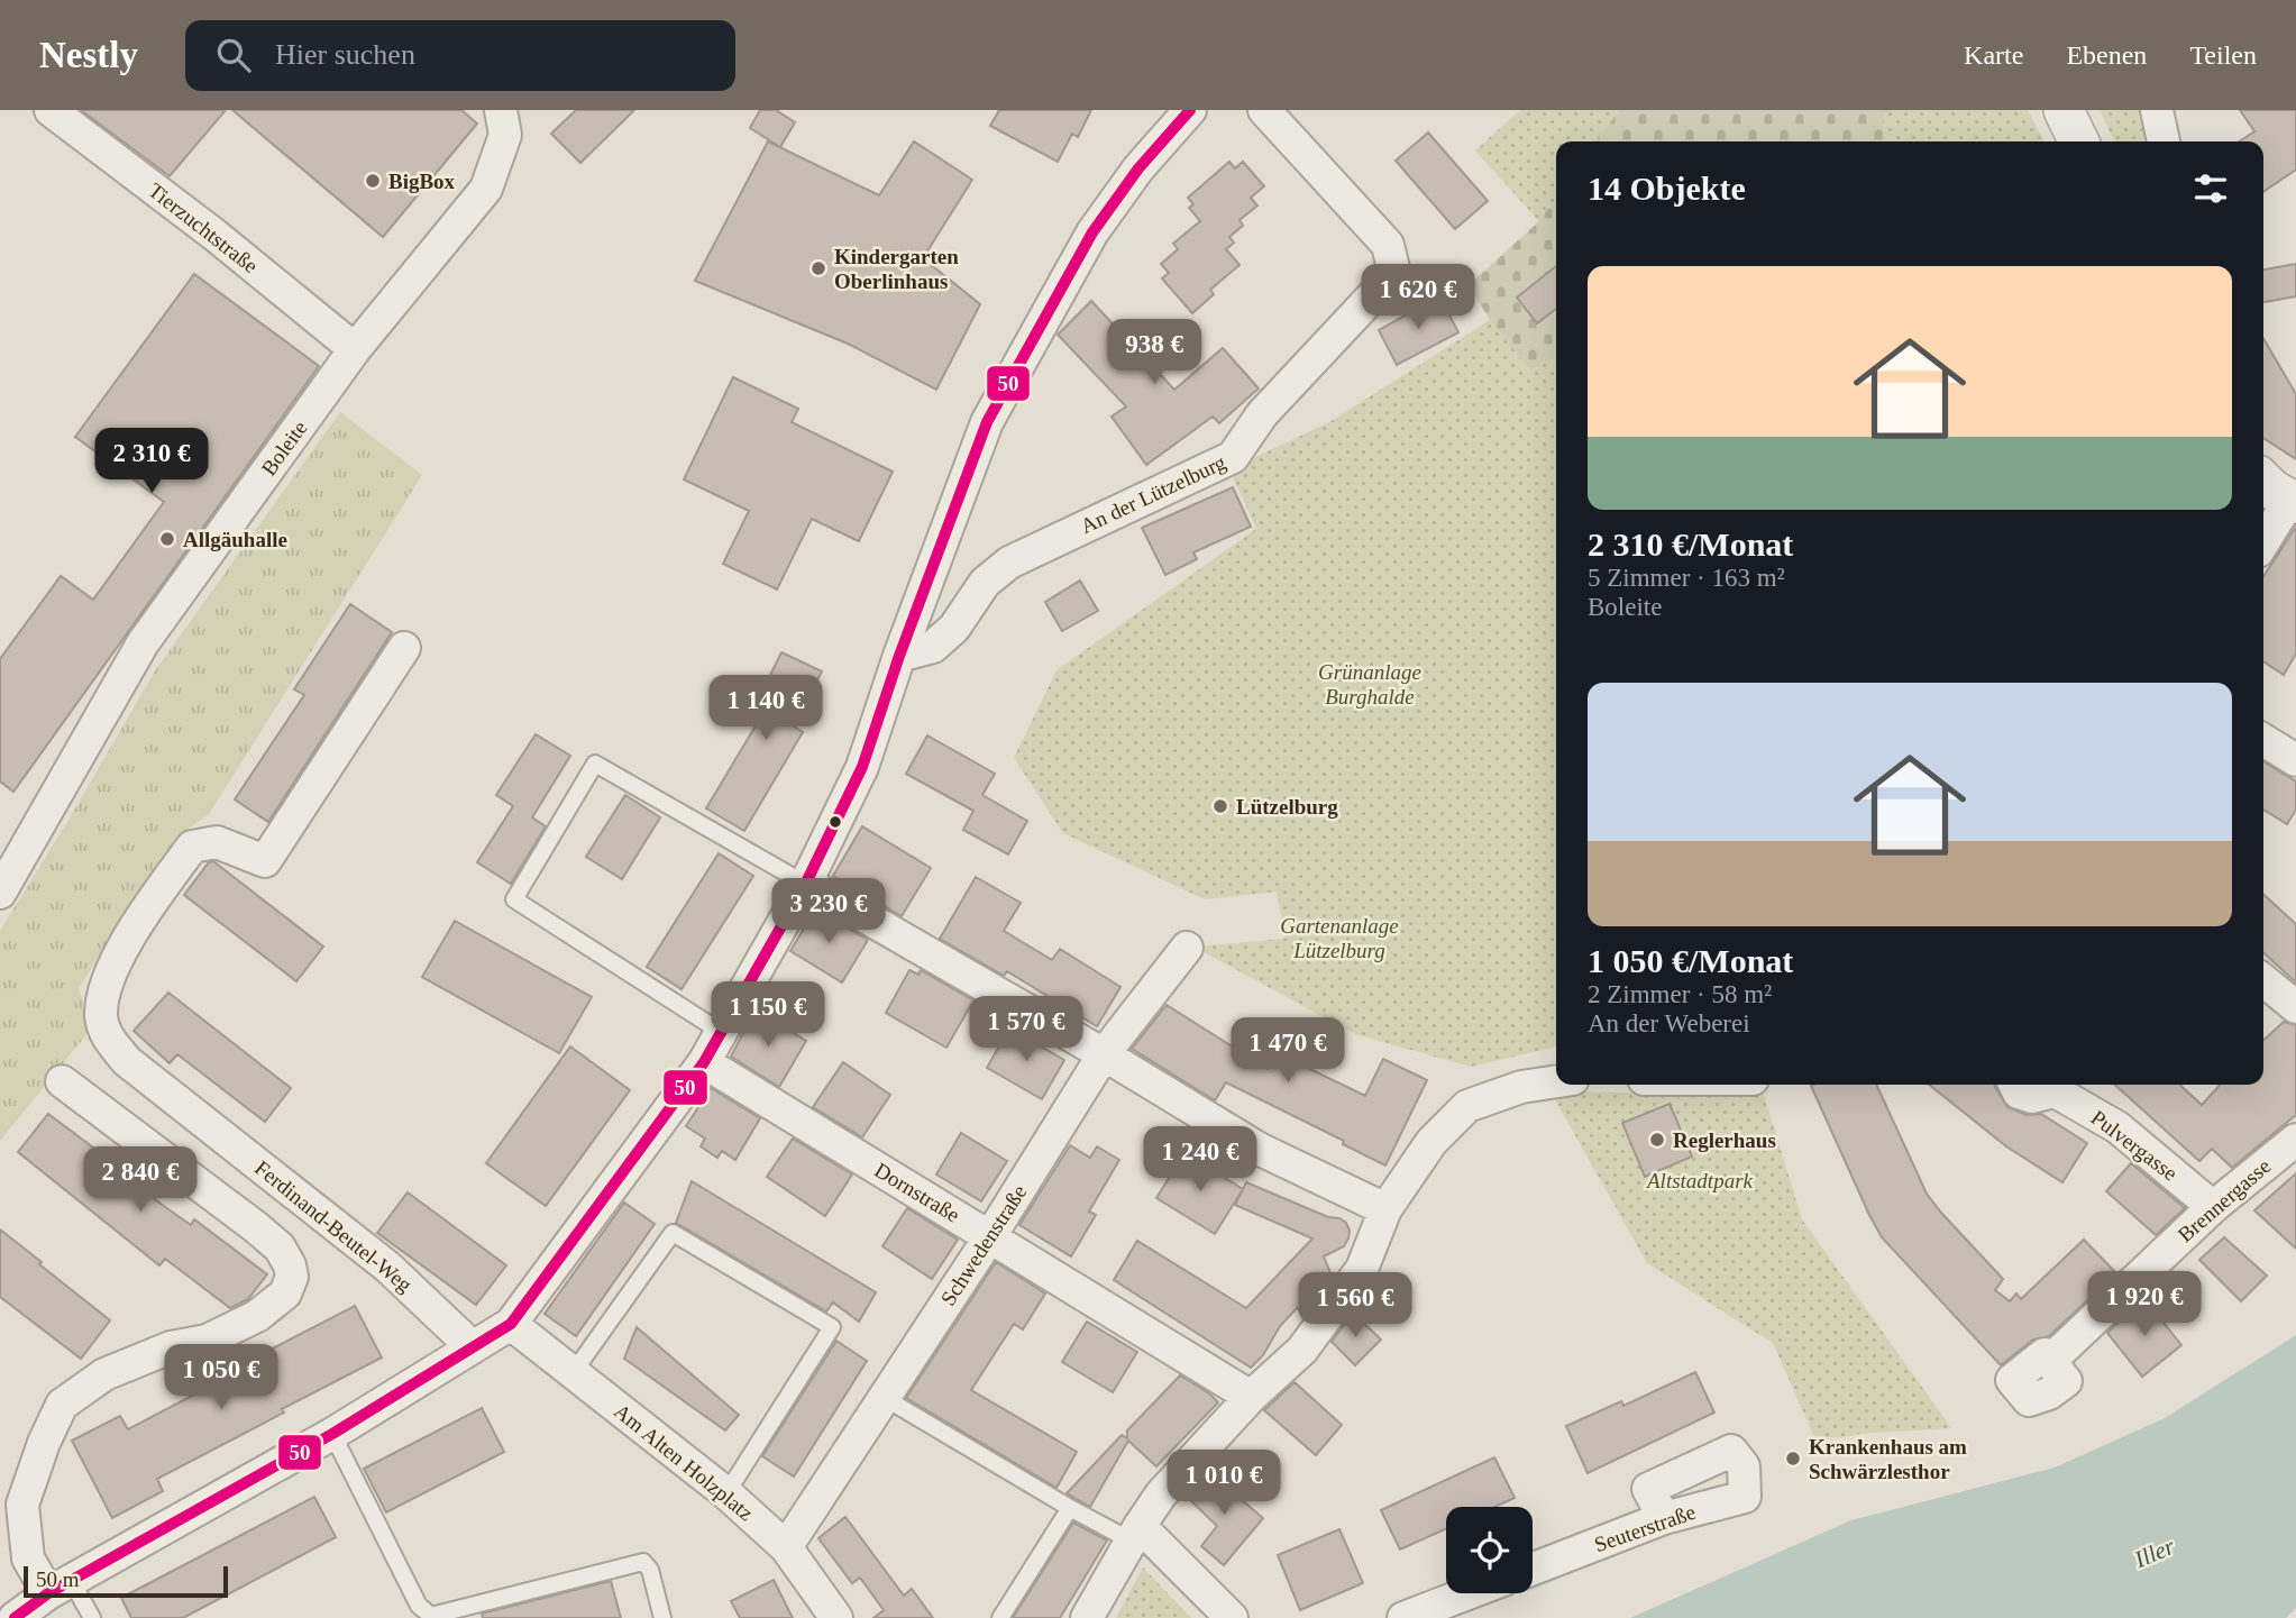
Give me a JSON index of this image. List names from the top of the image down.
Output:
{
  "streets": {
    "street": [
      "Tierzuchtstraße",
      "Boleite",
      "An der Lützelburg",
      "Pulvergasse",
      "Dornstraße",
      "Brennergasse",
      "Ferdinand-Beutel-Weg",
      "Schwedenstraße",
      "Am Alten Holzplatz",
      "Seuterstraße"
    ]
  },
  "crossings": [
    ["Tierzuchtstraße", "Boleite"],
    ["Pulvergasse", "Brennergasse"],
    ["Dornstraße", "Schwedenstraße"],
    ["Schwedenstraße", "Am Alten Holzplatz"]
  ],
  "water": ["Iller"],
  "parks": ["Grünanlage Burghalde", "Gartenanlage Lützelburg", "Altstadtpark"],
  "places": [
    "BigBox",
    "Kindergarten Oberlinhaus",
    "Allgäuhalle",
    "Lützelburg",
    "Reglerhaus",
    "Krankenhaus am Schwärzlesthor"
  ],
  "lines": ["transit line 50"],
  "scale_bar": "50 m",
  "page": {
    "header": "Nestly",
    "search": "Hier suchen",
    "nav": ["Karte", "Ebenen", "Teilen"],
    "heading": "14 Objekte",
    "list": [
      {
        "name": "2 310 €/Monat",
        "note": "5 Zimmer · 163 m² · Boleite"
      },
      {
        "name": "1 050 €/Monat",
        "note": "2 Zimmer · 58 m² · An der Weberei"
      }
    ],
    "price": [
      "1 620 €",
      "938 €",
      "2 310 €",
      "1 140 €",
      "3 230 €",
      "1 150 €",
      "1 570 €",
      "1 470 €",
      "1 240 €",
      "2 840 €",
      "1 920 €",
      "1 560 €",
      "1 050 €",
      "1 010 €"
    ],
    "scale": "50 m"
  }
}
